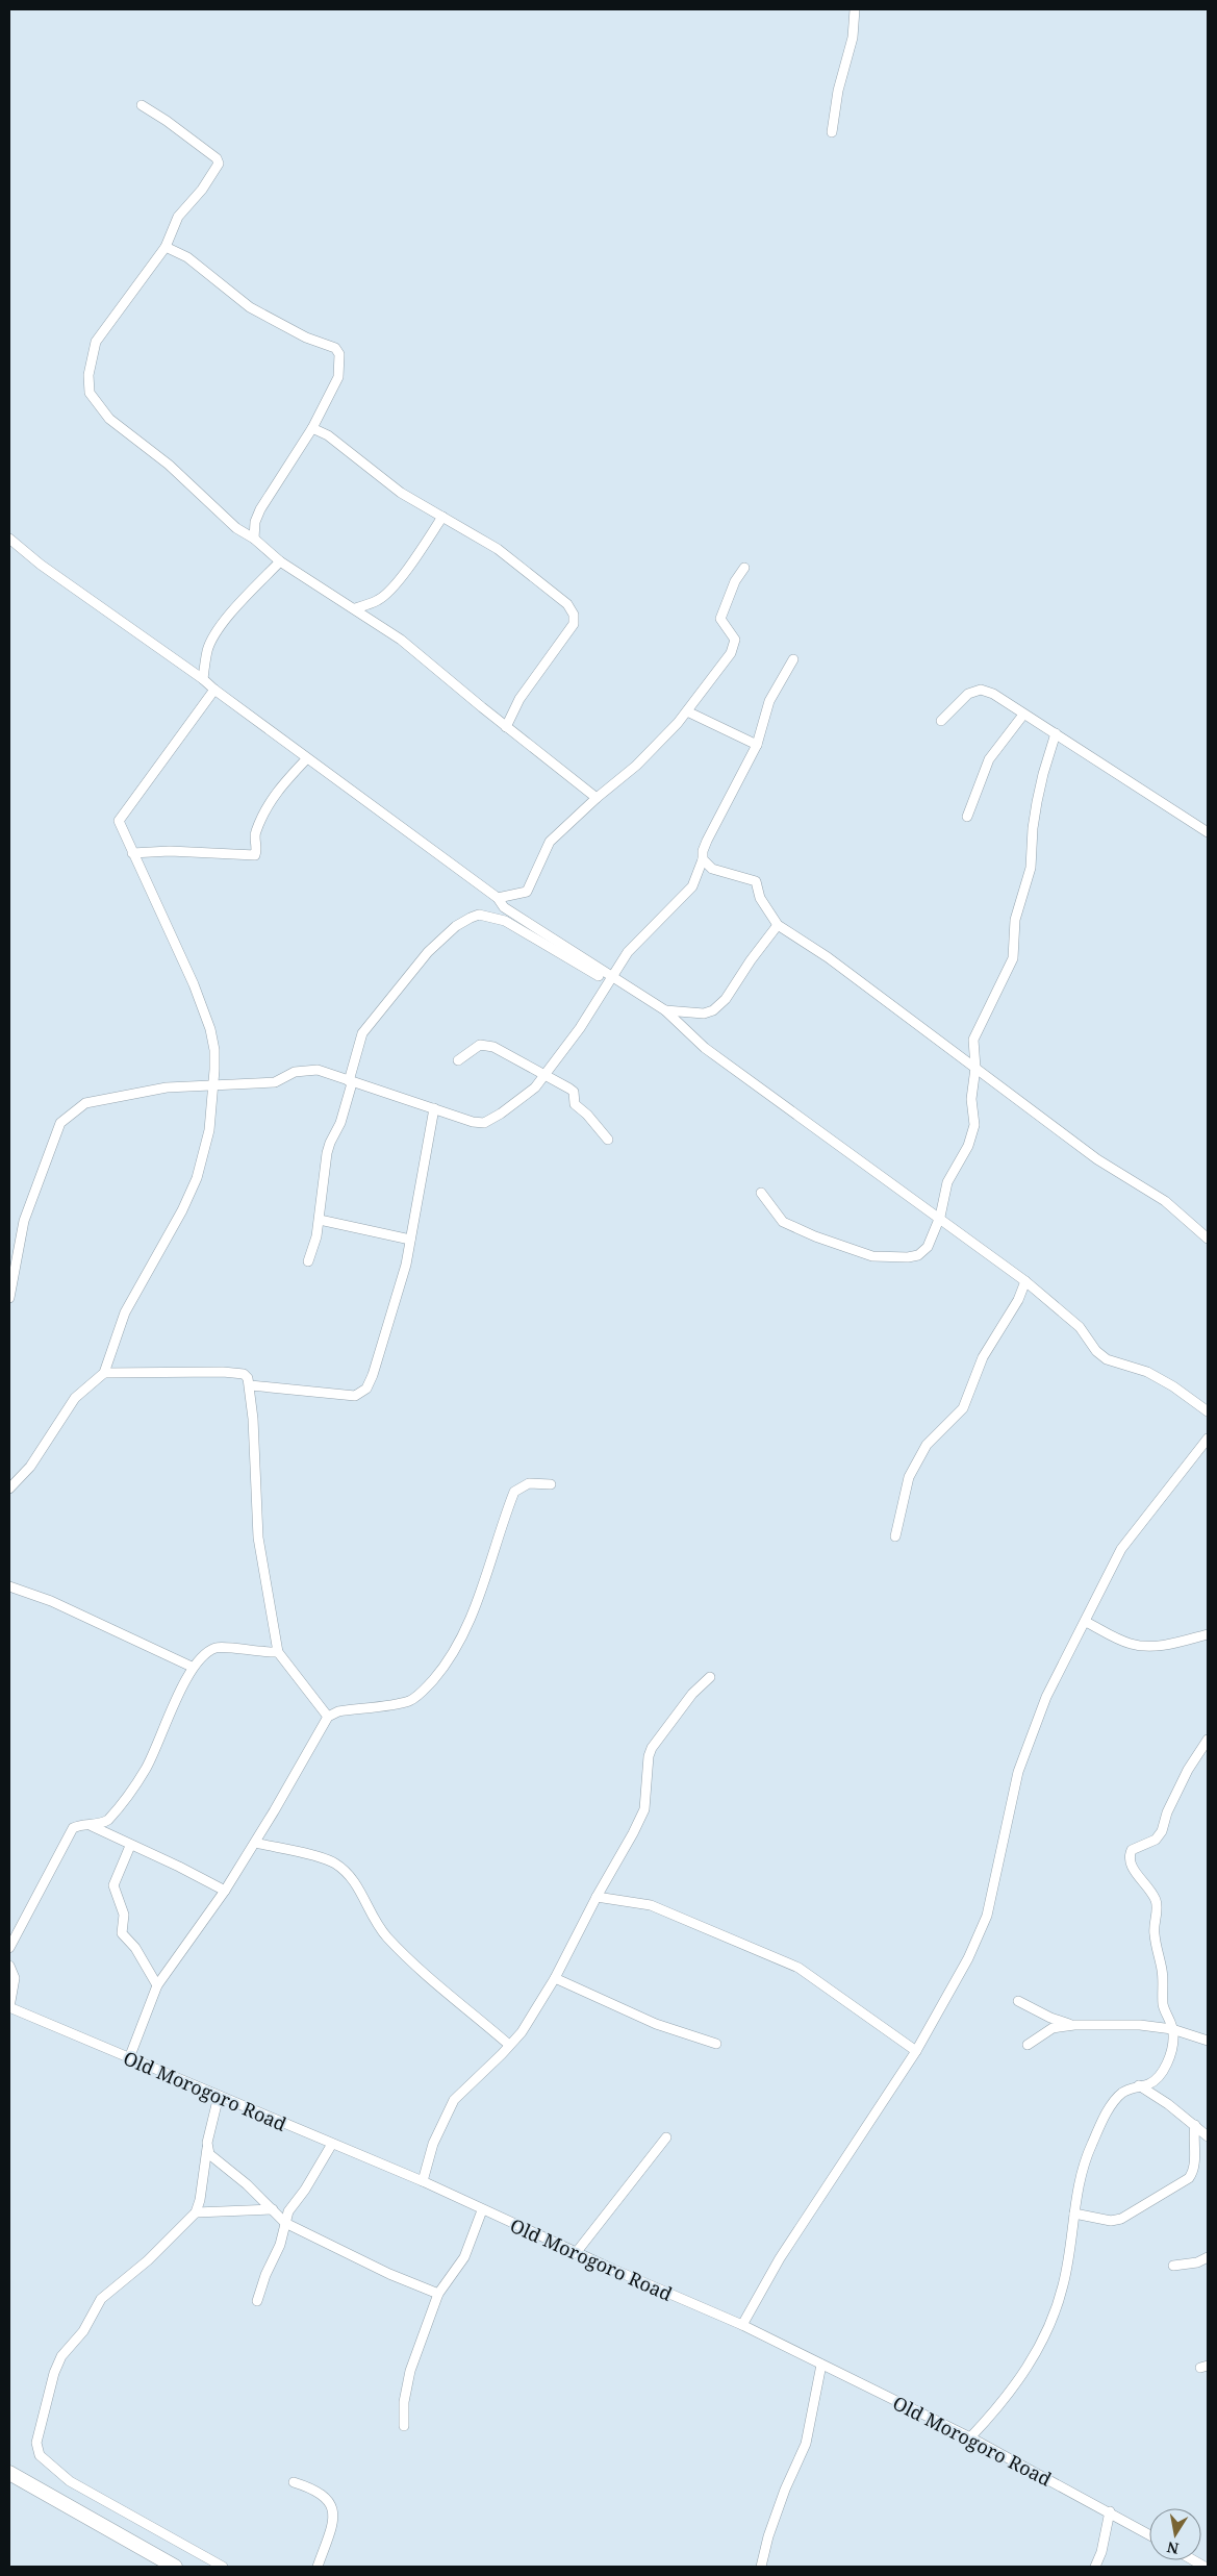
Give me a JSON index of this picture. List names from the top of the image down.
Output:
{
  "streets": {
    "street": ["Old Morogoro Road"]
  },
  "north": "bottom"
}
